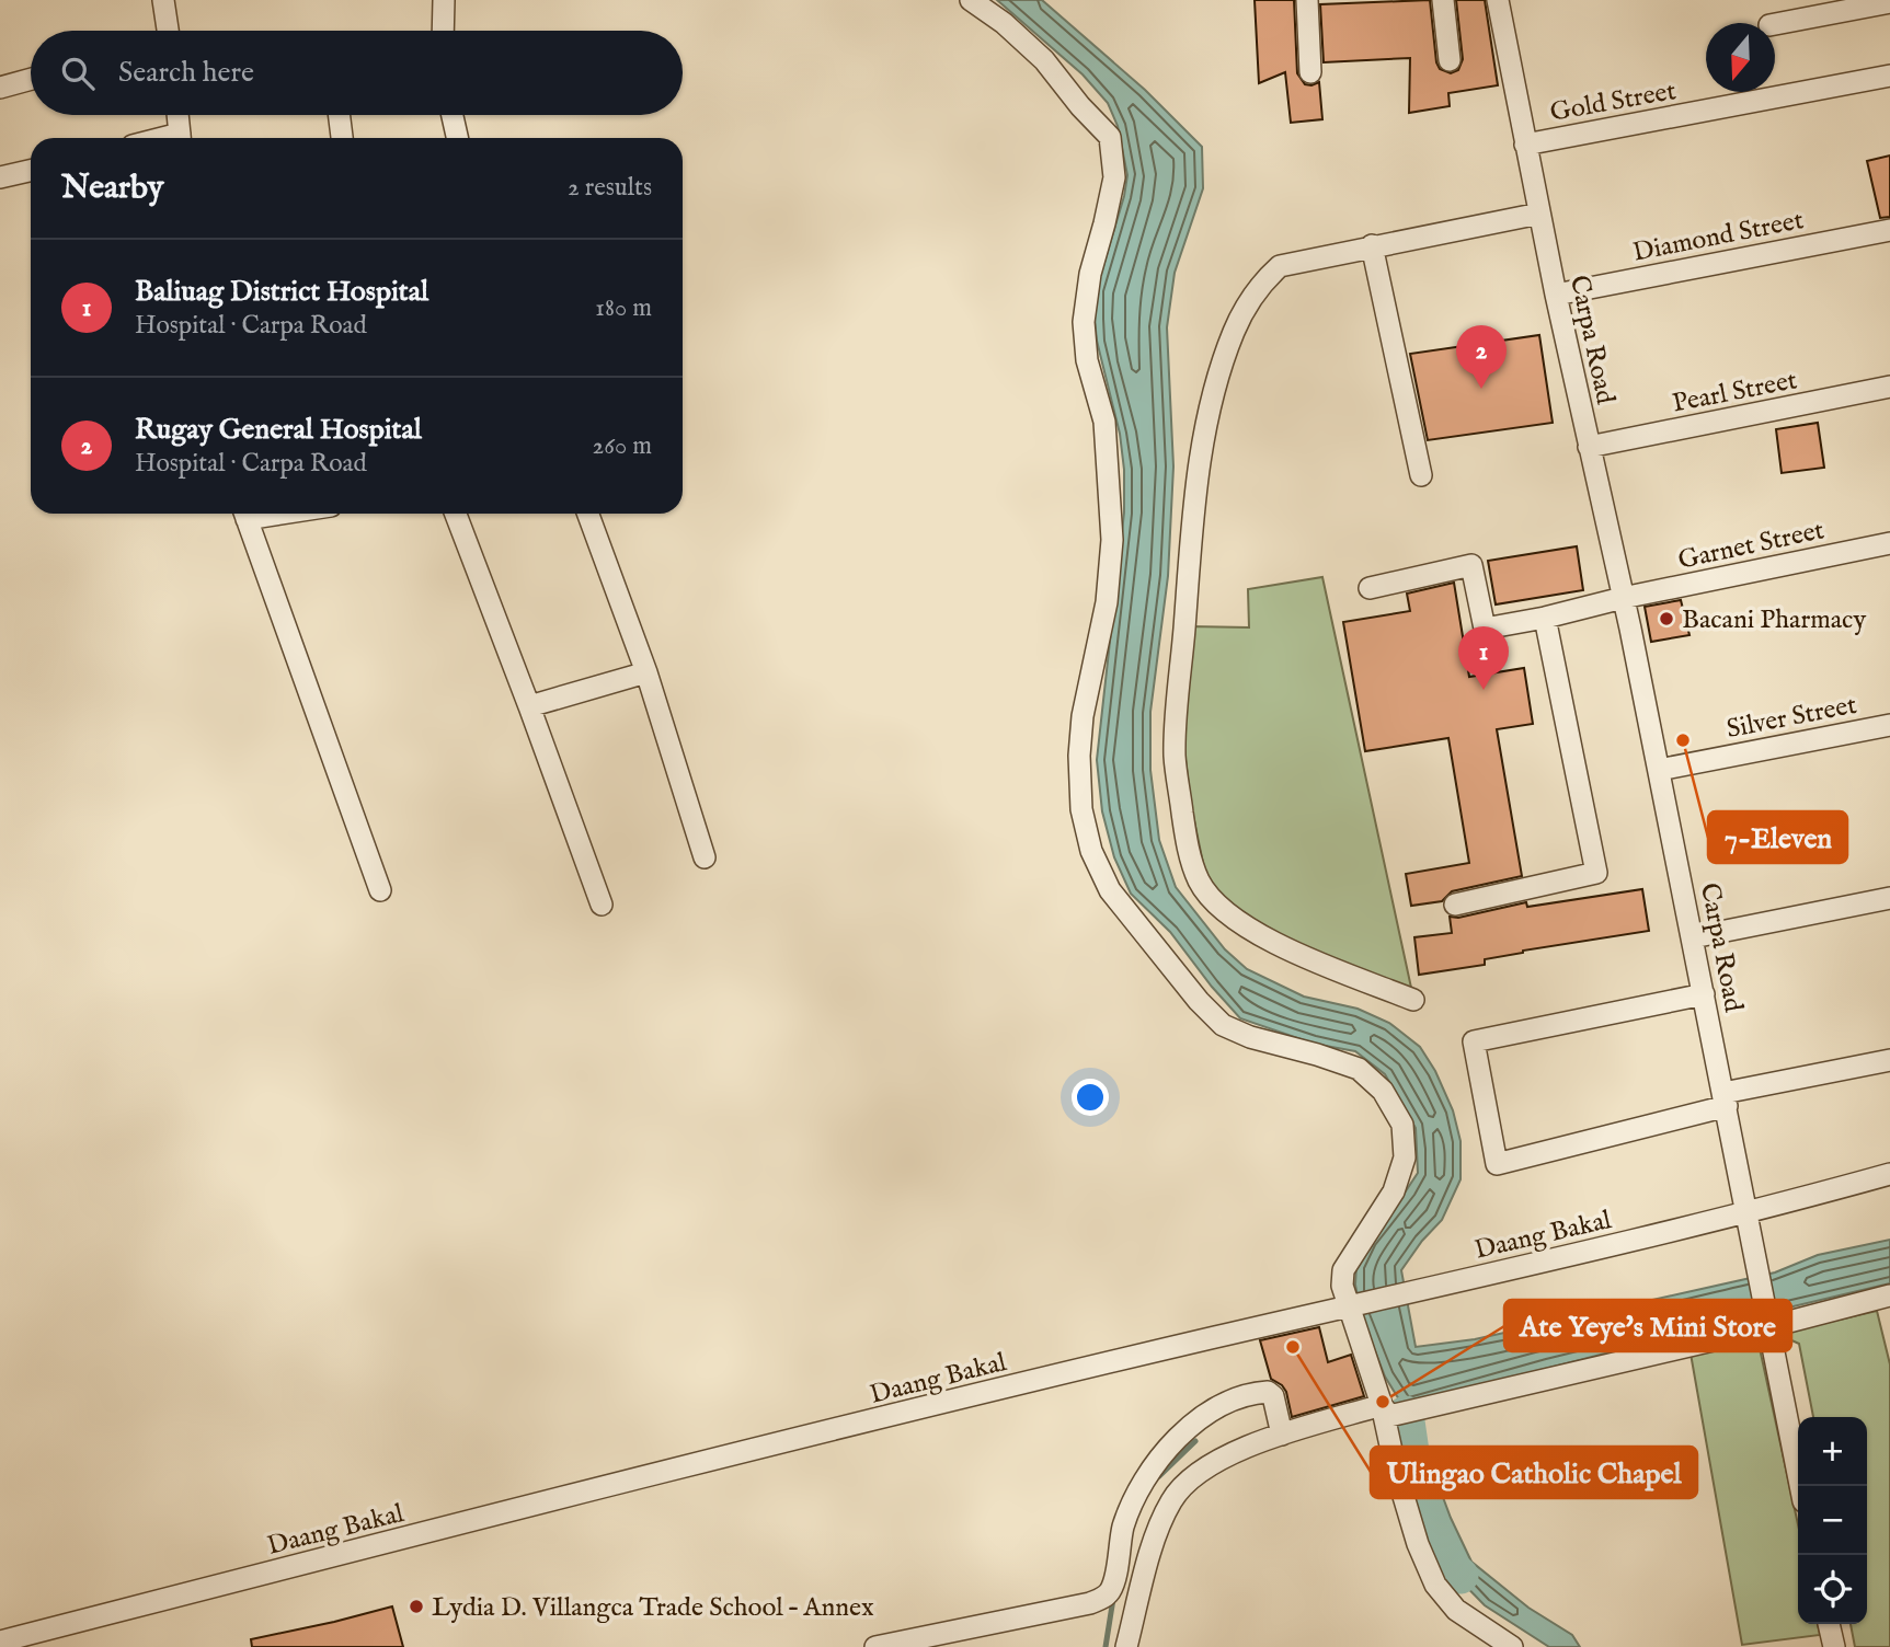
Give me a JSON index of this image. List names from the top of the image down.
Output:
{
  "streets": {
    "street": [
      "Gold Street",
      "Diamond Street",
      "Carpa Road",
      "Pearl Street",
      "Garnet Street",
      "Silver Street",
      "Daang Bakal"
    ]
  },
  "crossings": [
    ["Gold Street", "Carpa Road"],
    ["Diamond Street", "Carpa Road"],
    ["Carpa Road", "Pearl Street"],
    ["Carpa Road", "Garnet Street"],
    ["Carpa Road", "Silver Street"],
    ["Carpa Road", "Daang Bakal"]
  ],
  "places": [
    "Bacani Pharmacy",
    "7-Eleven",
    "Ulingao Catholic Chapel",
    "Ate Yeye's Mini Store",
    "Lydia D. Villangca Trade School – Annex"
  ],
  "north": "bottom",
  "page": {
    "search": "Search here",
    "heading": ["Nearby", "2 results"],
    "list": [
      {
        "mark": "1",
        "name": "Baliuag District Hospital",
        "note": "Hospital · Carpa Road",
        "value": "180 m"
      },
      {
        "mark": "2",
        "name": "Rugay General Hospital",
        "note": "Hospital · Carpa Road",
        "value": "260 m"
      }
    ],
    "pins": ["2", "1"],
    "map_buttons": ["+", "−"]
  }
}
